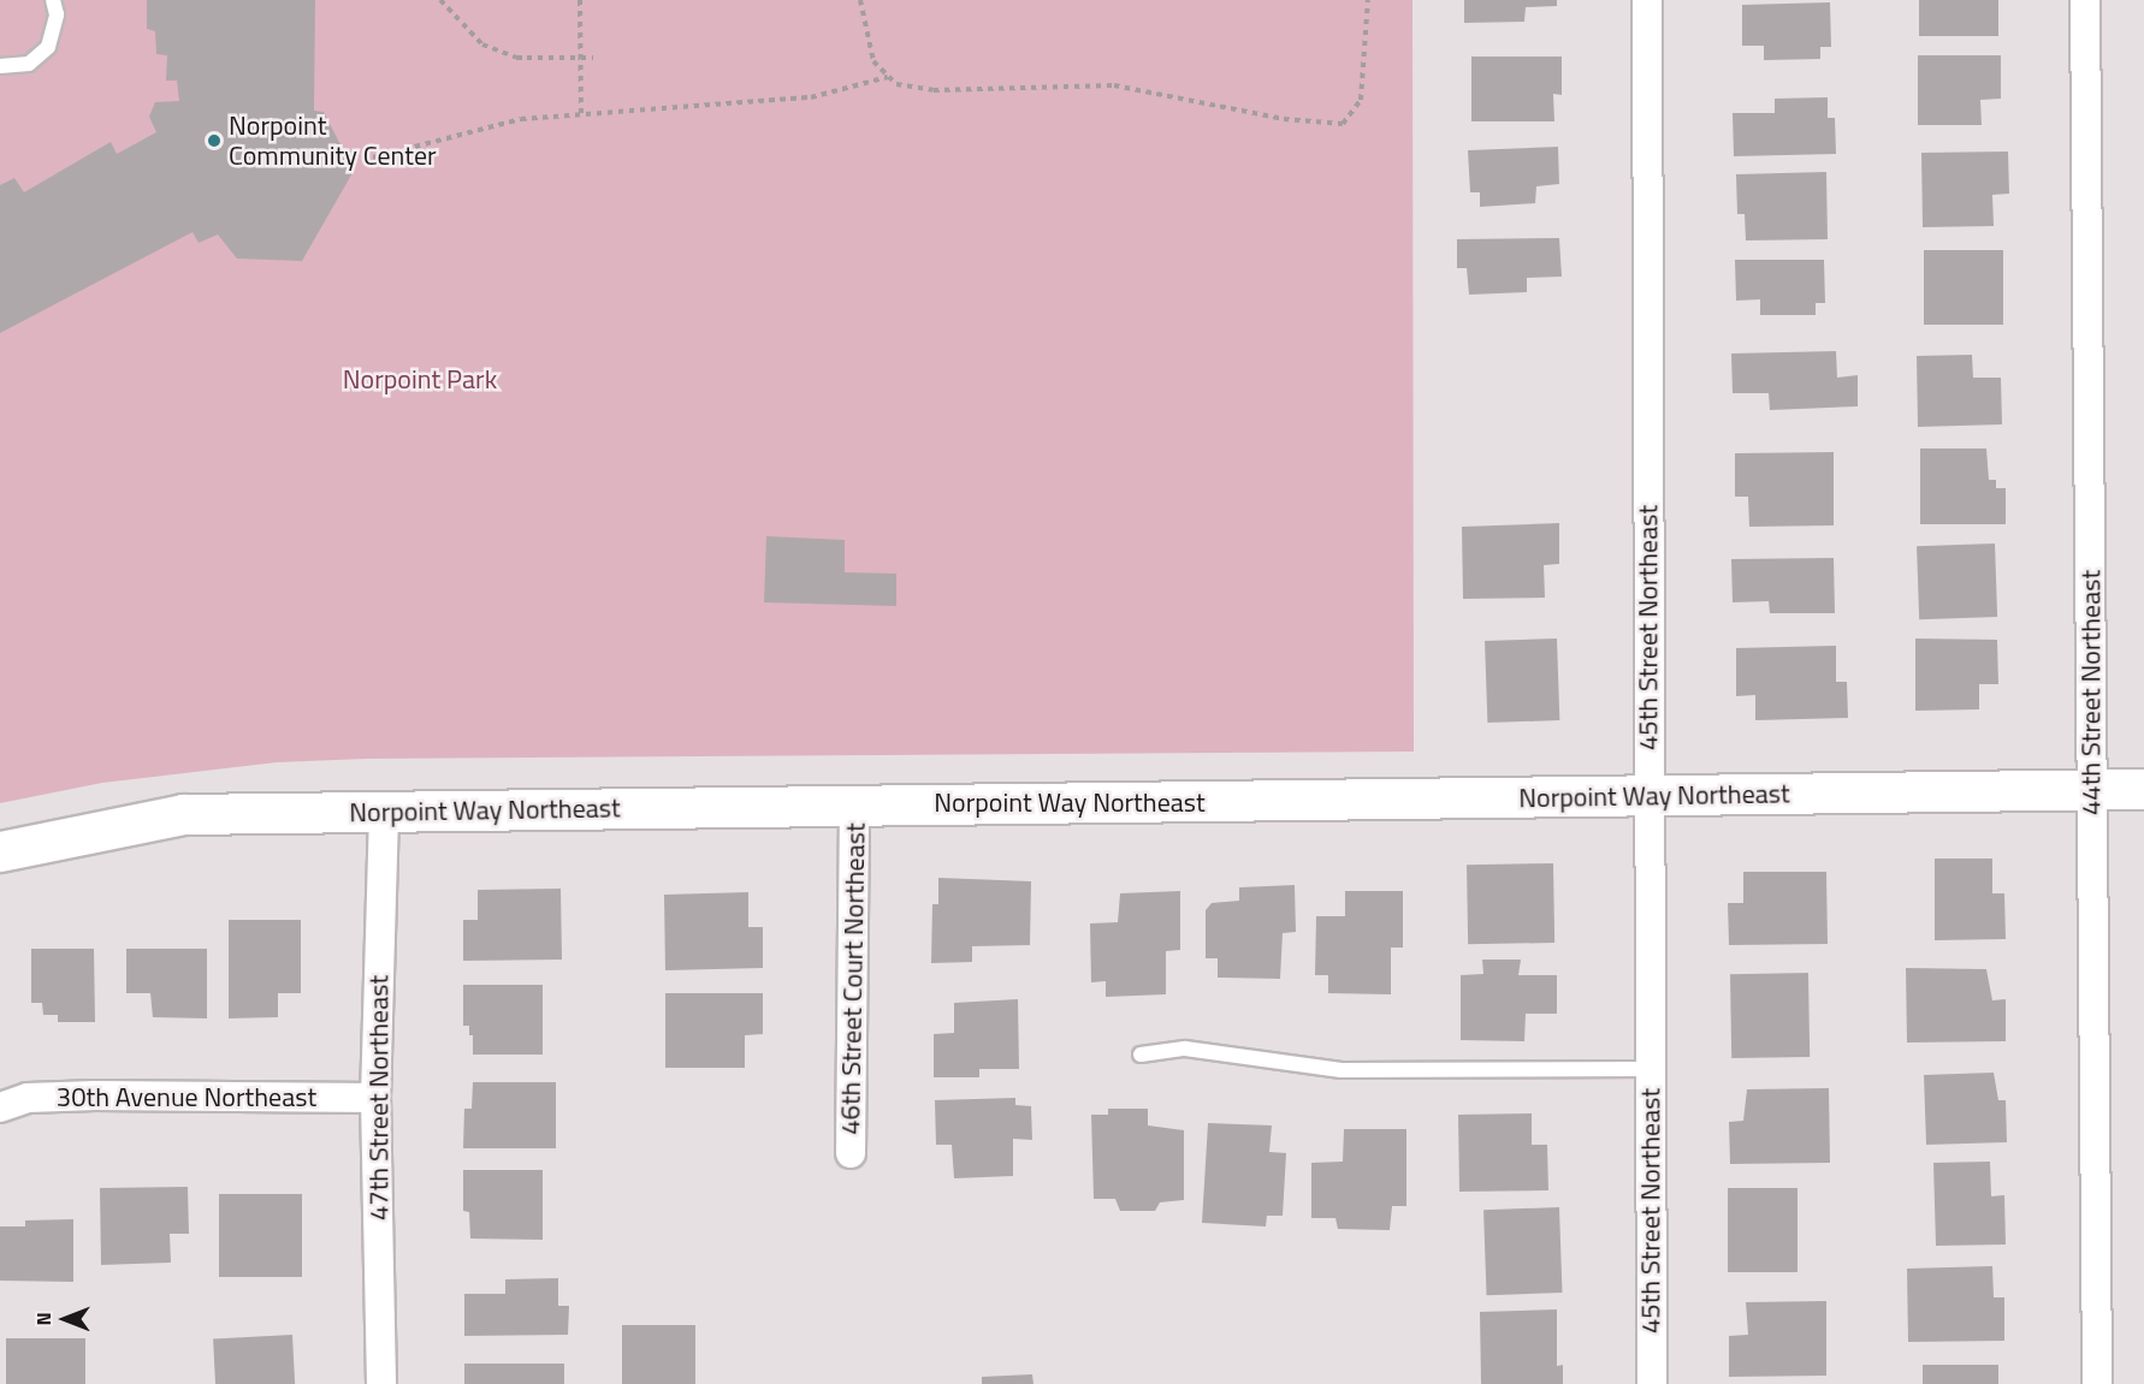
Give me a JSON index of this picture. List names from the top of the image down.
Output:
{
  "streets": {
    "street": [
      "45th Street Northeast",
      "44th Street Northeast",
      "Norpoint Way Northeast",
      "46th Street Court Northeast",
      "30th Avenue Northeast",
      "47th Street Northeast"
    ]
  },
  "crossings": [
    ["45th Street Northeast", "Norpoint Way Northeast"],
    ["44th Street Northeast", "Norpoint Way Northeast"],
    ["Norpoint Way Northeast", "46th Street Court Northeast"],
    ["Norpoint Way Northeast", "47th Street Northeast"],
    ["30th Avenue Northeast", "47th Street Northeast"]
  ],
  "parks": ["Norpoint Park"],
  "places": ["Norpoint Community Center"],
  "north": "left"
}
